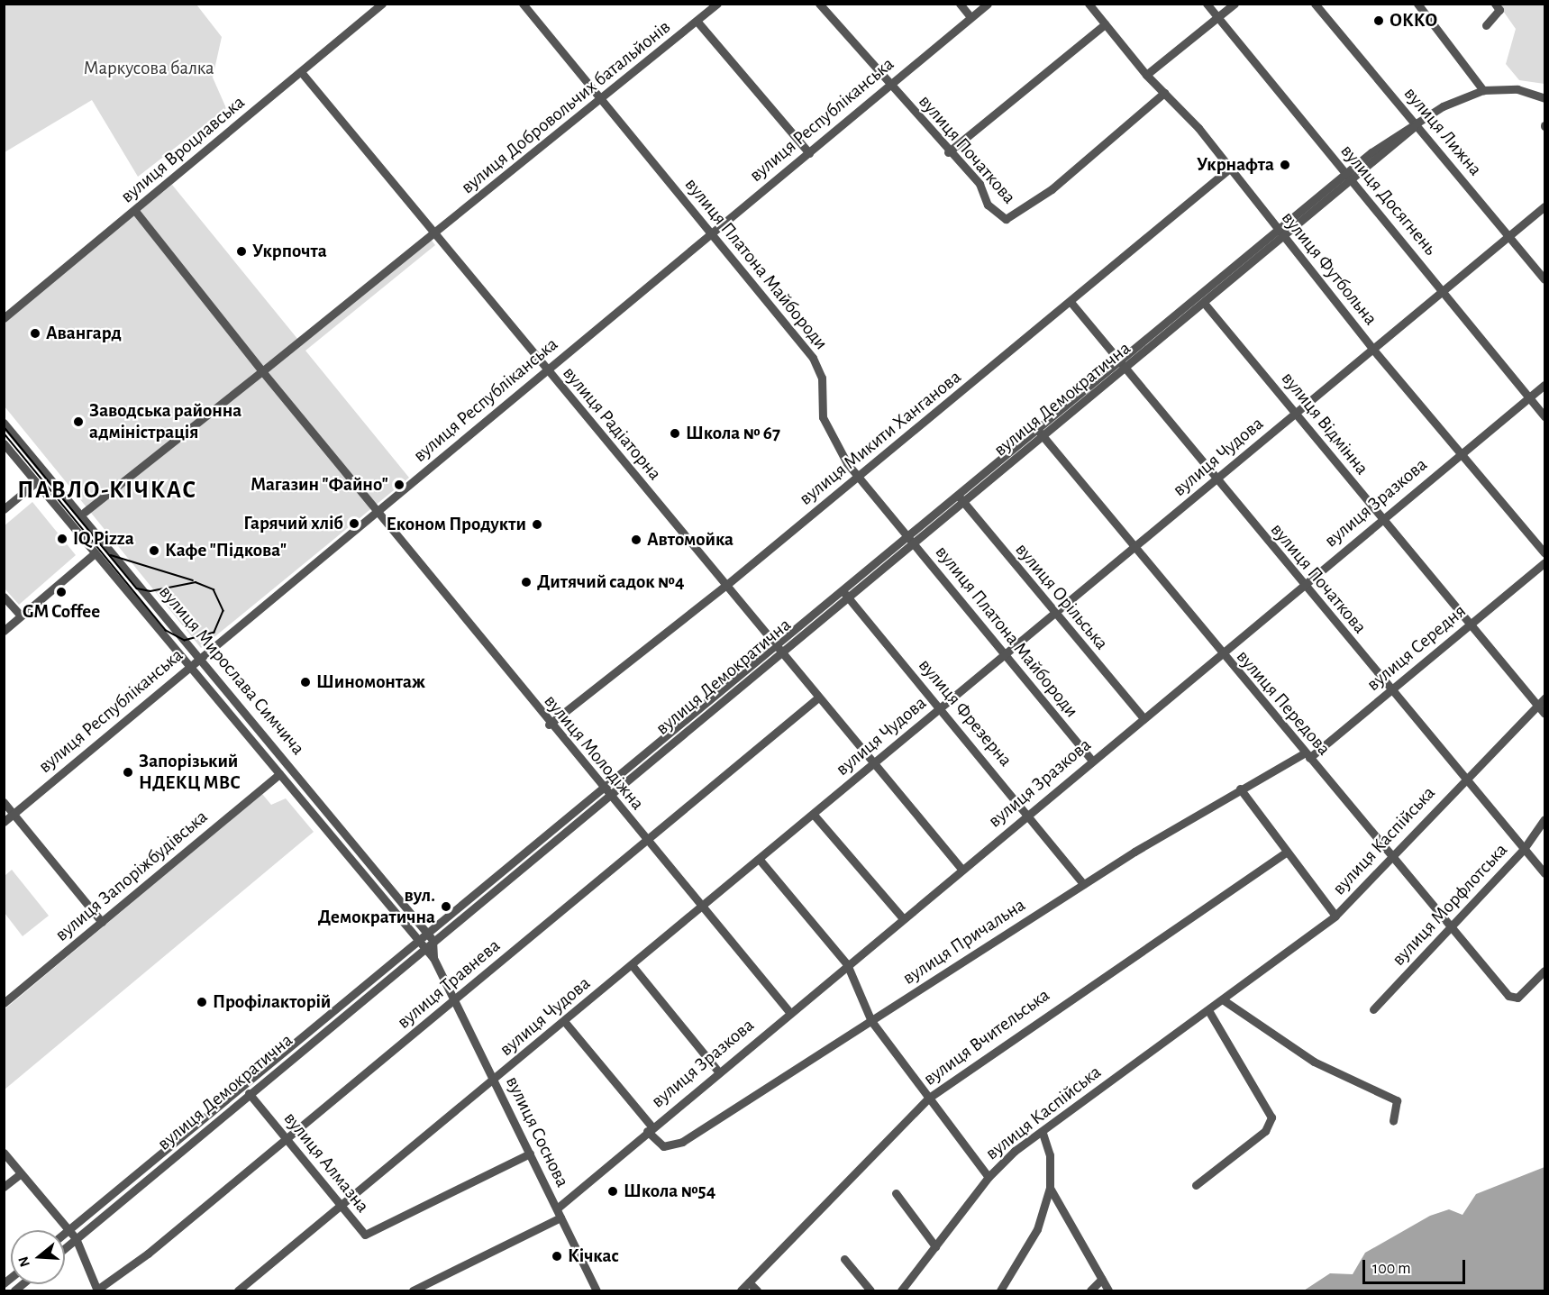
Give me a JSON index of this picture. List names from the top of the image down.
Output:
{
  "streets": {
    "street": [
      "вулиця Добровольчих батальйонів",
      "вулиця Республіканська",
      "вулиця Лижна",
      "вулиця Вроцлавська",
      "вулиця Початкова",
      "вулиця Досягнень",
      "вулиця Платона Майбороди",
      "вулиця Футбольна",
      "вулиця Демократична",
      "вулиця Радіаторна",
      "вулиця Відмінна",
      "вулиця Микити Ханганова",
      "вулиця Чудова",
      "вулиця Зразкова",
      "вулиця Орільська",
      "вулиця Середня",
      "вулиця Мирослава Симчича",
      "вулиця Передова",
      "вулиця Фрезерна",
      "вулиця Молодіжна",
      "вулиця Каспійська",
      "вулиця Запоріжбудівська",
      "вулиця Морфлотська",
      "вулиця Причальна",
      "вулиця Травнева",
      "вулиця Вчительська",
      "вулиця Соснова",
      "вулиця Алмазна"
    ]
  },
  "crossings": [
    ["вулиця Добровольчих батальйонів", "вулиця Платона Майбороди"],
    ["вулиця Добровольчих батальйонів", "вулиця Радіаторна"],
    ["вулиця Добровольчих батальйонів", "вулиця Молодіжна"],
    ["вулиця Республіканська", "вулиця Початкова"],
    ["вулиця Республіканська", "вулиця Платона Майбороди"],
    ["вулиця Республіканська", "вулиця Радіаторна"],
    ["вулиця Республіканська", "вулиця Мирослава Симчича"],
    ["вулиця Республіканська", "вулиця Молодіжна"],
    ["вулиця Лижна", "вулиця Демократична"],
    ["вулиця Лижна", "вулиця Чудова"],
    ["вулиця Вроцлавська", "вулиця Радіаторна"],
    ["вулиця Вроцлавська", "вулиця Молодіжна"],
    ["вулиця Початкова", "вулиця Футбольна"],
    ["вулиця Початкова", "вулиця Демократична"],
    ["вулиця Початкова", "вулиця Микити Ханганова"],
    ["вулиця Початкова", "вулиця Чудова"],
    ["вулиця Початкова", "вулиця Зразкова"],
    ["вулиця Початкова", "вулиця Середня"],
    ["вулиця Початкова", "вулиця Каспійська"],
    ["вулиця Початкова", "вулиця Морфлотська"],
    ["вулиця Досягнень", "вулиця Демократична"],
    ["вулиця Досягнень", "вулиця Чудова"],
    ["вулиця Досягнень", "вулиця Зразкова"],
    ["вулиця Платона Майбороди", "вулиця Демократична"],
    ["вулиця Платона Майбороди", "вулиця Микити Ханганова"],
    ["вулиця Платона Майбороди", "вулиця Чудова"],
    ["вулиця Платона Майбороди", "вулиця Зразкова"],
    ["вулиця Футбольна", "вулиця Демократична"],
    ["вулиця Футбольна", "вулиця Микити Ханганова"],
    ["вулиця Футбольна", "вулиця Чудова"],
    ["вулиця Футбольна", "вулиця Зразкова"],
    ["вулиця Демократична", "вулиця Радіаторна"],
    ["вулиця Демократична", "вулиця Відмінна"],
    ["вулиця Демократична", "вулиця Орільська"],
    ["вулиця Демократична", "вулиця Мирослава Симчича"],
    ["вулиця Демократична", "вулиця Передова"],
    ["вулиця Демократична", "вулиця Фрезерна"],
    ["вулиця Демократична", "вулиця Молодіжна"],
    ["вулиця Демократична", "вулиця Алмазна"],
    ["вулиця Радіаторна", "вулиця Микити Ханганова"],
    ["вулиця Відмінна", "вулиця Чудова"],
    ["вулиця Відмінна", "вулиця Зразкова"],
    ["вулиця Відмінна", "вулиця Середня"],
    ["вулиця Відмінна", "вулиця Каспійська"],
    ["вулиця Микити Ханганова", "вулиця Молодіжна"],
    ["вулиця Чудова", "вулиця Орільська"],
    ["вулиця Чудова", "вулиця Передова"],
    ["вулиця Чудова", "вулиця Фрезерна"],
    ["вулиця Чудова", "вулиця Молодіжна"],
    ["вулиця Чудова", "вулиця Соснова"],
    ["вулиця Чудова", "вулиця Алмазна"],
    ["вулиця Зразкова", "вулиця Орільська"],
    ["вулиця Зразкова", "вулиця Передова"],
    ["вулиця Зразкова", "вулиця Фрезерна"],
    ["вулиця Зразкова", "вулиця Молодіжна"],
    ["вулиця Зразкова", "вулиця Причальна"],
    ["вулиця Зразкова", "вулиця Соснова"],
    ["вулиця Середня", "вулиця Передова"],
    ["вулиця Середня", "вулиця Причальна"],
    ["вулиця Мирослава Симчича", "вулиця Запоріжбудівська"],
    ["вулиця Мирослава Симчича", "вулиця Соснова"],
    ["вулиця Передова", "вулиця Каспійська"],
    ["вулиця Передова", "вулиця Морфлотська"],
    ["вулиця Передова", "вулиця Причальна"],
    ["вулиця Фрезерна", "вулиця Причальна"],
    ["вулиця Молодіжна", "вулиця Травнева"],
    ["вулиця Травнева", "вулиця Соснова"],
    ["вулиця Травнева", "вулиця Алмазна"],
    ["вулиця Соснова", "вулиця Алмазна"]
  ],
  "districts": ["ПАВЛО-КІЧКАС"],
  "parks": ["Маркусова балка"],
  "places": [
    "ОККО",
    "Укрнафта",
    "Укрпочта",
    "Авангард",
    "Заводська районна адміністрація",
    "Школа № 67",
    "Магазин \"Файно\"",
    "Гарячий хліб",
    "Економ Продукти",
    "IQ Pіzza",
    "Автомойка",
    "Кафе \"Підкова\"",
    "Дитячий садок №4",
    "GM Coffee",
    "Шиномонтаж",
    "Запорізький НДЕКЦ МВС",
    "вул. Демократична",
    "Профілакторій",
    "Школа №54",
    "Кічкас"
  ],
  "scale_bar": "100 m",
  "north": "left"
}
